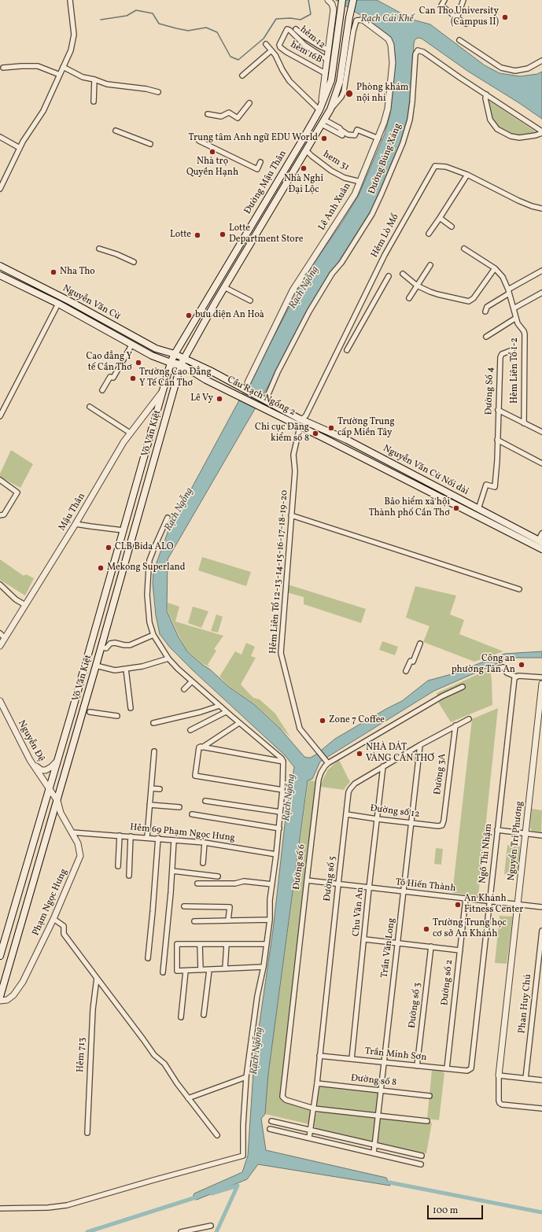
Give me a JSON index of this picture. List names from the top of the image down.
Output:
{
  "streets": {
    "main road": [
      "Đường Mậu Thân",
      "Nguyễn Văn Cừ",
      "Cầu Rạch Ngổng 2",
      "Võ Văn Kiệt",
      "Nguyễn Văn Cừ Nối dài"
    ],
    "street": [
      "hẻm 12",
      "hẻm 16B",
      "Đường Búng Xáng",
      "hem 31",
      "Lê Anh Xuân",
      "Hẻm Lò Mổ",
      "Hẻm Liên Tổ 1-2",
      "Đường Số 4",
      "Mậu Thân",
      "Hẻm Liên Tổ 12-13-14-15-16-17-18-19-20",
      "Nguyễn Đệ",
      "Đường 3A",
      "Đường số 12",
      "Hẻm 69 Phạm Ngọc Hưng",
      "Nguyển Tri Phương",
      "Ngô Thì Nhậm",
      "Đường số 6",
      "Đường số 5",
      "Tô Hiến Thành",
      "Phạm Ngọc Hưng",
      "Chu Văn An",
      "Trần Văn Long",
      "Đường số 2",
      "Phan Huy Chú",
      "Đường số 3",
      "Hẻm 713",
      "Trần Minh Sơn",
      "Đường số 8"
    ]
  },
  "crossings": [
    ["hẻm 12", "hẻm 16B"],
    ["hem 31", "Đường Mậu Thân"],
    ["hem 31", "Lê Anh Xuân"],
    ["Đường Mậu Thân", "Nguyễn Văn Cừ"],
    ["Đường Mậu Thân", "Cầu Rạch Ngổng 2"],
    ["Đường Mậu Thân", "Võ Văn Kiệt"],
    ["Hẻm Lò Mổ", "Cầu Rạch Ngổng 2"],
    ["Hẻm Lò Mổ", "Nguyễn Văn Cừ Nối dài"],
    ["Nguyễn Văn Cừ", "Cầu Rạch Ngổng 2"],
    ["Nguyễn Văn Cừ", "Võ Văn Kiệt"],
    ["Cầu Rạch Ngổng 2", "Võ Văn Kiệt"],
    ["Cầu Rạch Ngổng 2", "Nguyễn Văn Cừ Nối dài"],
    ["Cầu Rạch Ngổng 2", "Hẻm Liên Tổ 12-13-14-15-16-17-18-19-20"],
    ["Võ Văn Kiệt", "Mậu Thân"],
    ["Võ Văn Kiệt", "Nguyễn Đệ"],
    ["Võ Văn Kiệt", "Phạm Ngọc Hưng"],
    ["Hẻm Liên Tổ 12-13-14-15-16-17-18-19-20", "Đường số 6"],
    ["Nguyễn Đệ", "Phạm Ngọc Hưng"],
    ["Đường 3A", "Đường số 12"],
    ["Đường 3A", "Đường số 5"],
    ["Đường số 12", "Đường số 5"],
    ["Đường số 12", "Chu Văn An"],
    ["Đường số 12", "Trần Văn Long"],
    ["Hẻm 69 Phạm Ngọc Hưng", "Phạm Ngọc Hưng"],
    ["Nguyển Tri Phương", "Tô Hiến Thành"],
    ["Ngô Thì Nhậm", "Tô Hiến Thành"],
    ["Ngô Thì Nhậm", "Trần Minh Sơn"],
    ["Đường số 6", "Đường số 5"],
    ["Đường số 6", "Tô Hiến Thành"],
    ["Đường số 5", "Tô Hiến Thành"],
    ["Đường số 5", "Chu Văn An"],
    ["Đường số 5", "Trần Văn Long"],
    ["Đường số 5", "Trần Minh Sơn"],
    ["Đường số 5", "Đường số 8"],
    ["Tô Hiến Thành", "Chu Văn An"],
    ["Tô Hiến Thành", "Trần Văn Long"],
    ["Tô Hiến Thành", "Đường số 2"],
    ["Chu Văn An", "Trần Minh Sơn"],
    ["Trần Văn Long", "Trần Minh Sơn"],
    ["Trần Văn Long", "Đường số 8"],
    ["Đường số 2", "Trần Minh Sơn"],
    ["Đường số 3", "Trần Minh Sơn"]
  ],
  "water": ["Rạch Cái Khế", "Rạch Ngỗng"],
  "places": [
    "Can Tho University (Campus II)",
    "Phòng khám nội nhi",
    "Trung tâm Anh ngữ EDU World",
    "Nhà trọ Quyền Hạnh",
    "Nhà Nghỉ Đại Lộc",
    "Lotte Department Store",
    "Lotte",
    "Nha Tho",
    "bưu điện An Hoà",
    "Cao đẳng Y tế Cần Thơ",
    "Trường Cao Đẳng Y Tế Cần Thơ",
    "Lê Vy",
    "Trường Trung cấp Miền Tây",
    "Chi cục Đăng kiểm số 8",
    "Bảo hiểm xã hội Thành phố Cần Thơ",
    "CLB Bida ALO",
    "Mekong Superland",
    "Công an phường Tân An",
    "Zone 7 Coffee",
    "NHÀ DÁT VÀNG CẦN THƠ",
    "An Khánh Fitness Center",
    "Trường Trung học cơ sở An Khánh"
  ],
  "scale_bar": "100 m"
}
